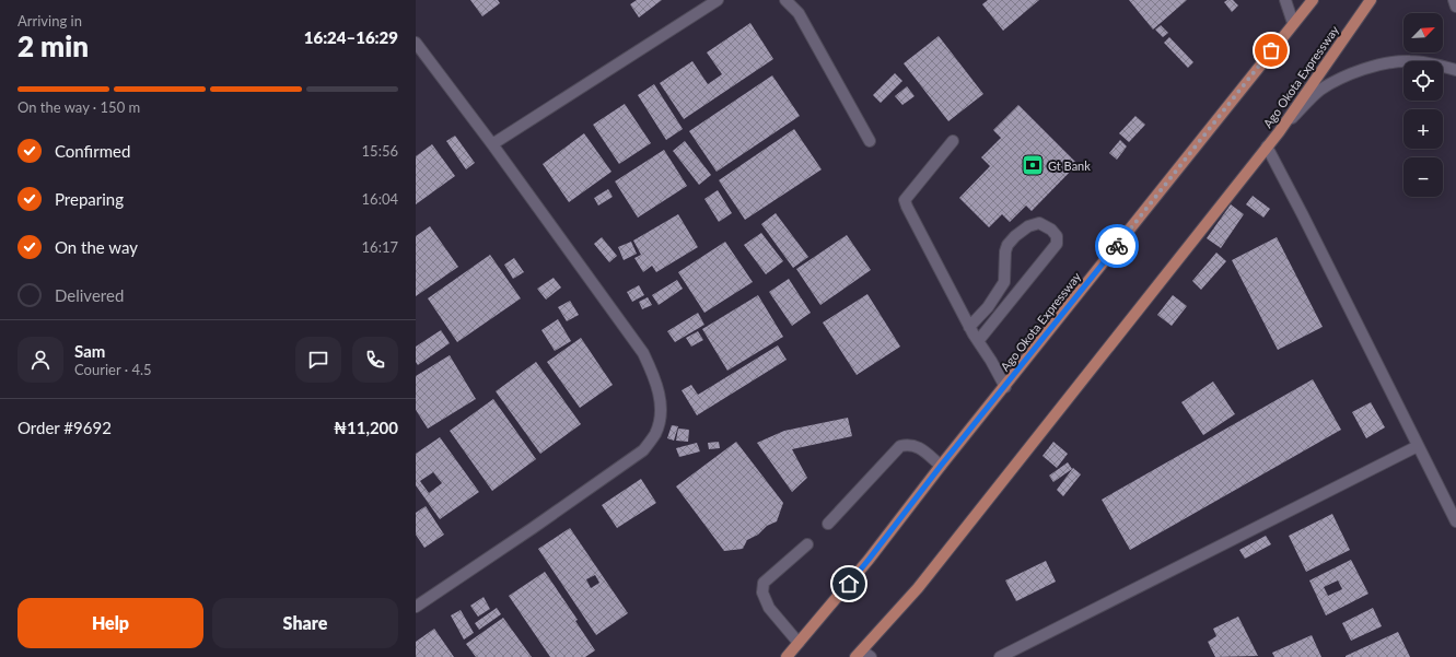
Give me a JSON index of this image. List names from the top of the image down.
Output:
{
  "streets": {
    "main road": ["Ago Okota Expressway"]
  },
  "places": {
    "bank": ["Gt Bank"]
  },
  "north": "top right",
  "page": {
    "heading": ["2 min", "Arriving in", "16:24–16:29"],
    "panel": [
      "Sam",
      "Courier · 4.5",
      "Order #9692",
      "₦11,200"
    ],
    "map_buttons": ["+", "−"],
    "bar": "On the way · 150 m",
    "list": [
      ["Confirmed", "15:56"],
      ["Preparing", "16:04"],
      ["On the way", "16:17"],
      "Delivered"
    ],
    "buttons": ["Help", "Share"]
  }
}
